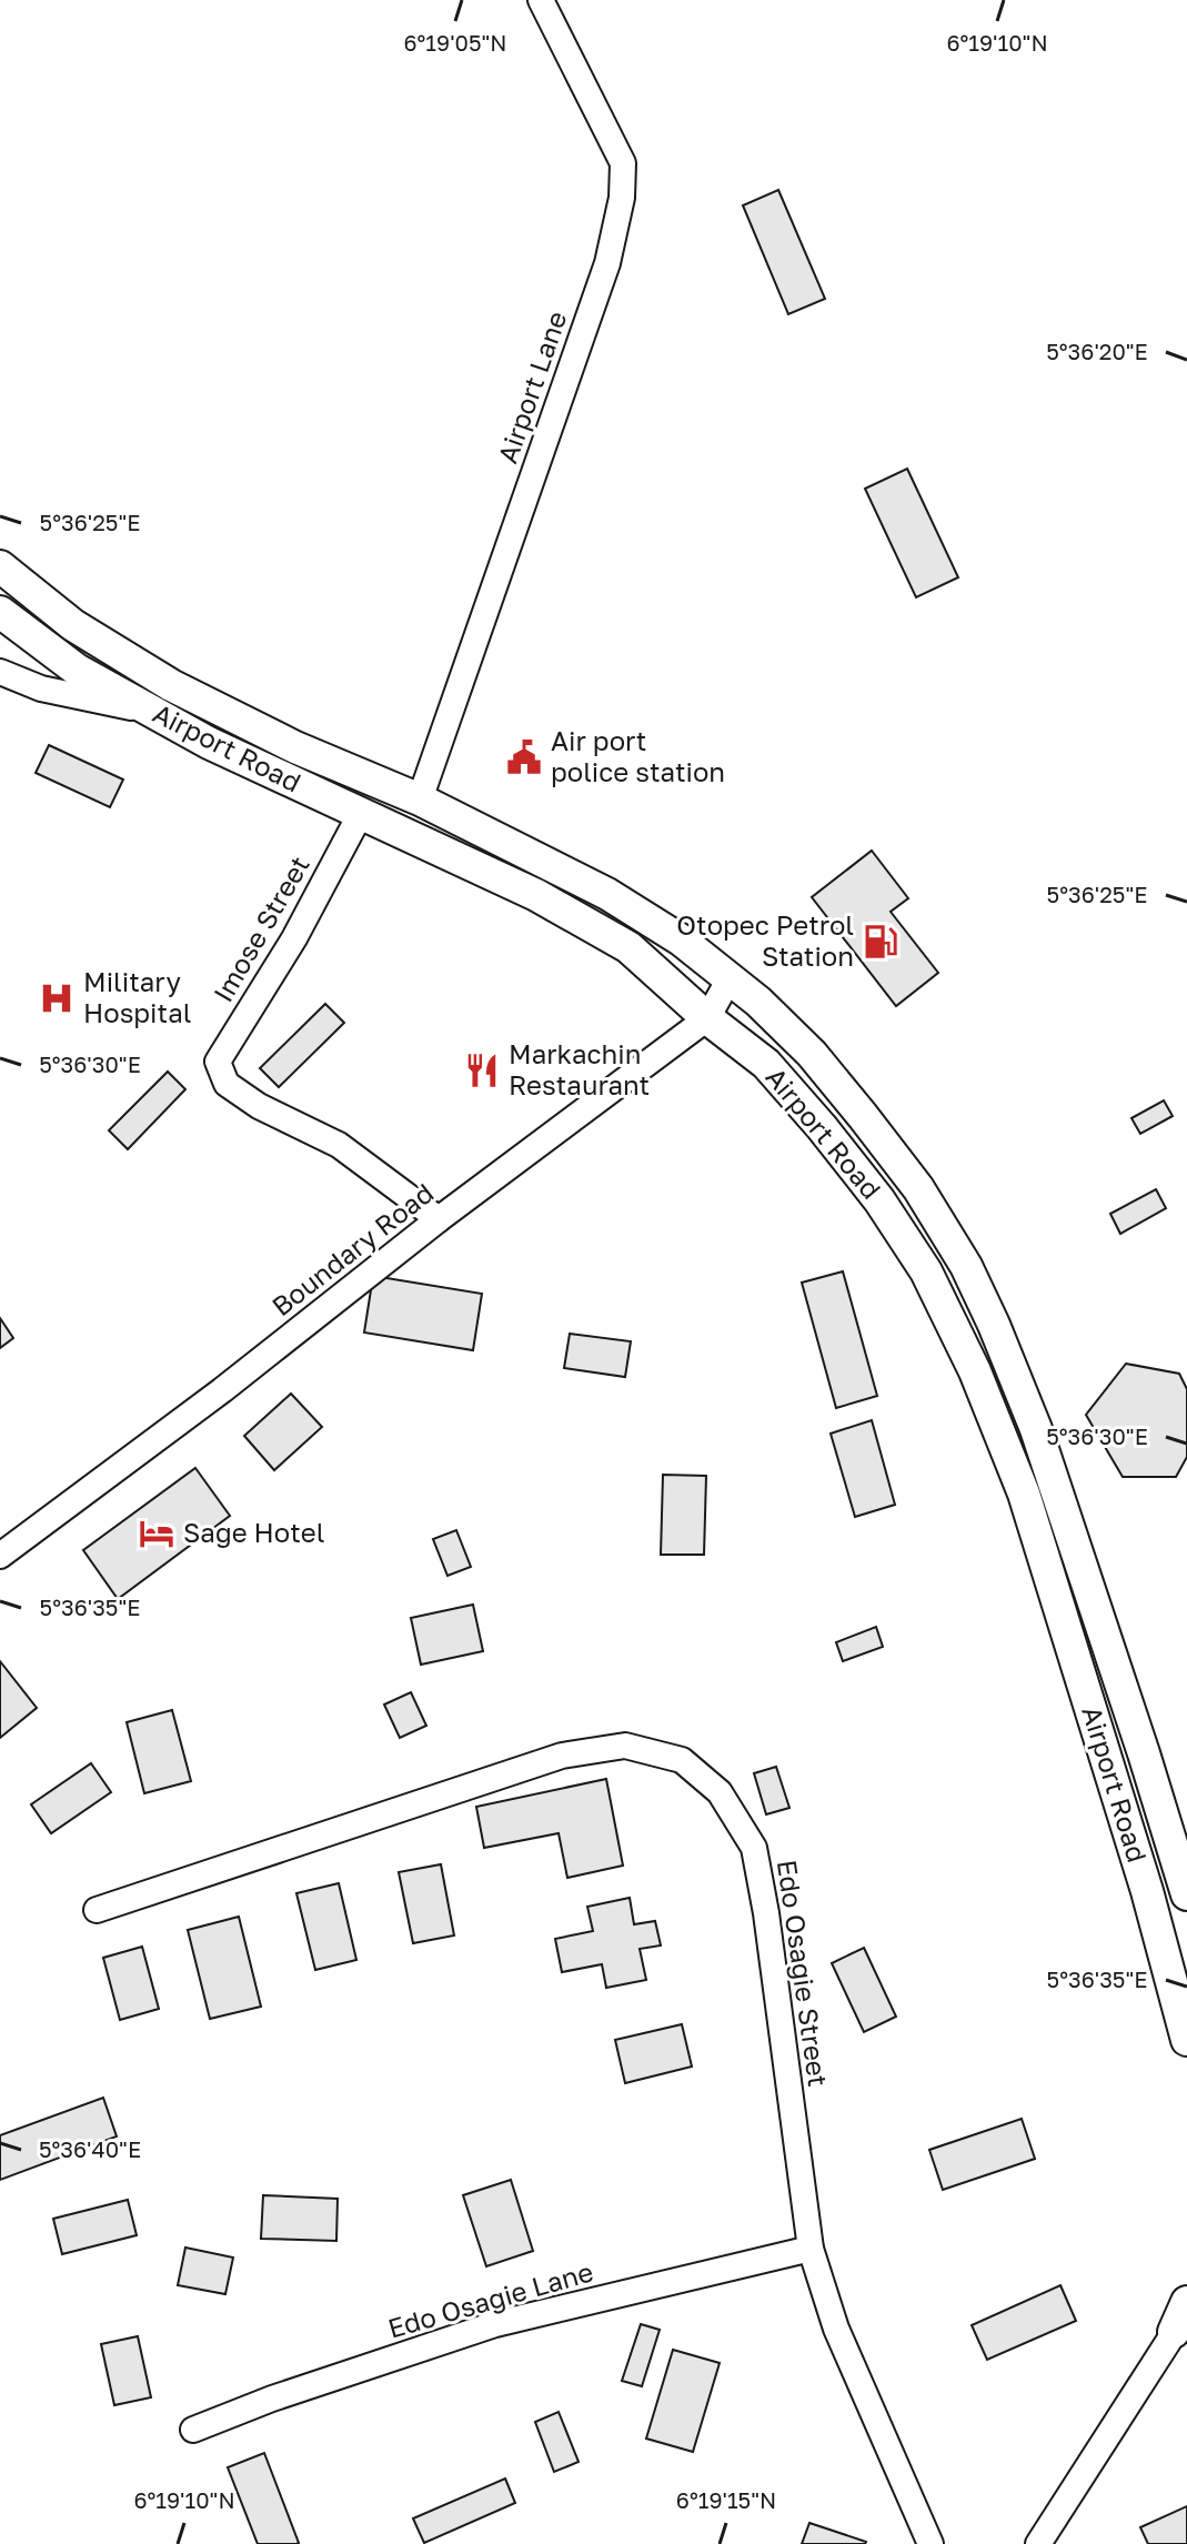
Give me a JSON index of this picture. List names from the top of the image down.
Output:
{
  "streets": {
    "main road": ["Airport Road"],
    "street": [
      "Airport Lane",
      "Imose Street",
      "Boundary Road",
      "Edo Osagie Street",
      "Edo Osagie Lane"
    ]
  },
  "crossings": [
    ["Airport Lane", "Airport Road"],
    ["Airport Road", "Imose Street"],
    ["Airport Road", "Boundary Road"],
    ["Imose Street", "Boundary Road"],
    ["Edo Osagie Street", "Edo Osagie Lane"]
  ],
  "places": {
    "public building": ["Air port police station"],
    "fuel station": ["Otopec Petrol Station"],
    "hospital": ["Military Hospital"],
    "restaurant": ["Markachin Restaurant"],
    "hotel": ["Sage Hotel"]
  },
  "coordinates": [
    "6°19'05\"N",
    "6°19'10\"N",
    "5°36'20\"E",
    "5°36'25\"E",
    "5°36'30\"E",
    "5°36'35\"E",
    "5°36'40\"E",
    "6°19'15\"N"
  ]
}
